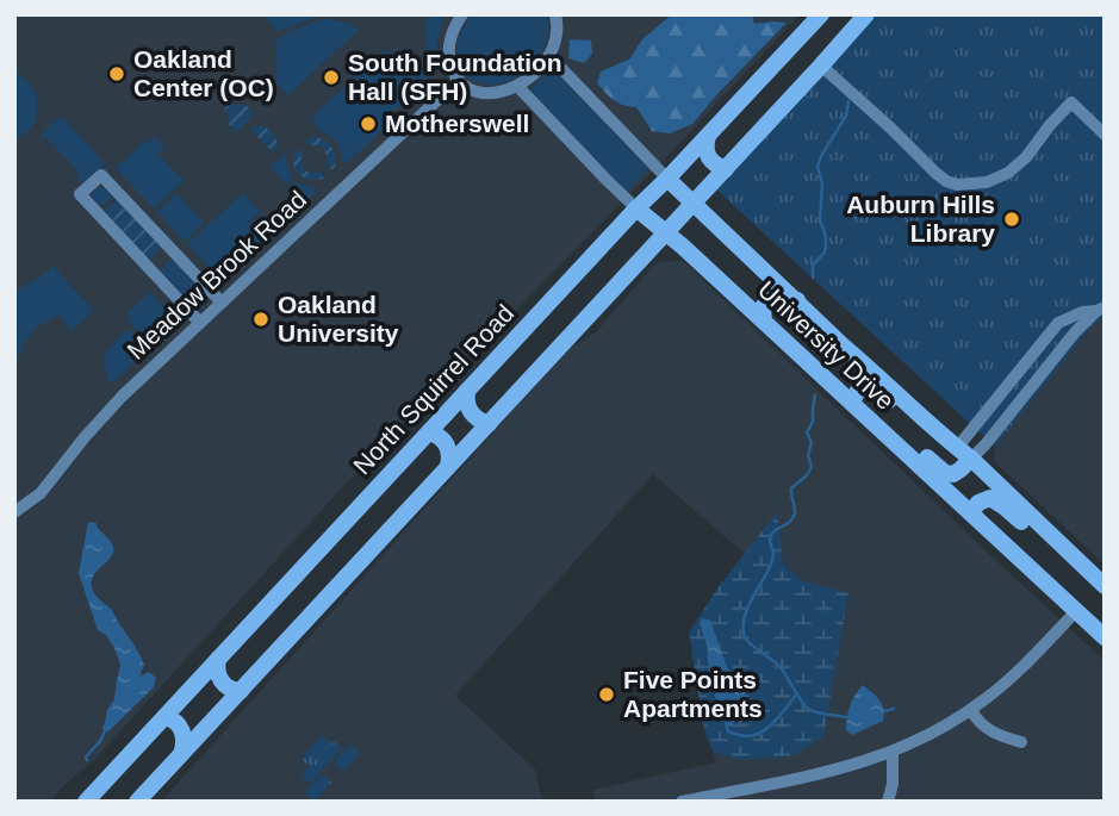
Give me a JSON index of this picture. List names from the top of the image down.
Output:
{
  "streets": {
    "main road": ["University Drive", "North Squirrel Road"],
    "street": ["Meadow Brook Road"]
  },
  "crossings": [
    ["University Drive", "North Squirrel Road"]
  ],
  "places": [
    "Oakland Center (OC)",
    "South Foundation Hall (SFH)",
    "Motherswell",
    "Auburn Hills Library",
    "Oakland University",
    "Five Points Apartments"
  ]
}
